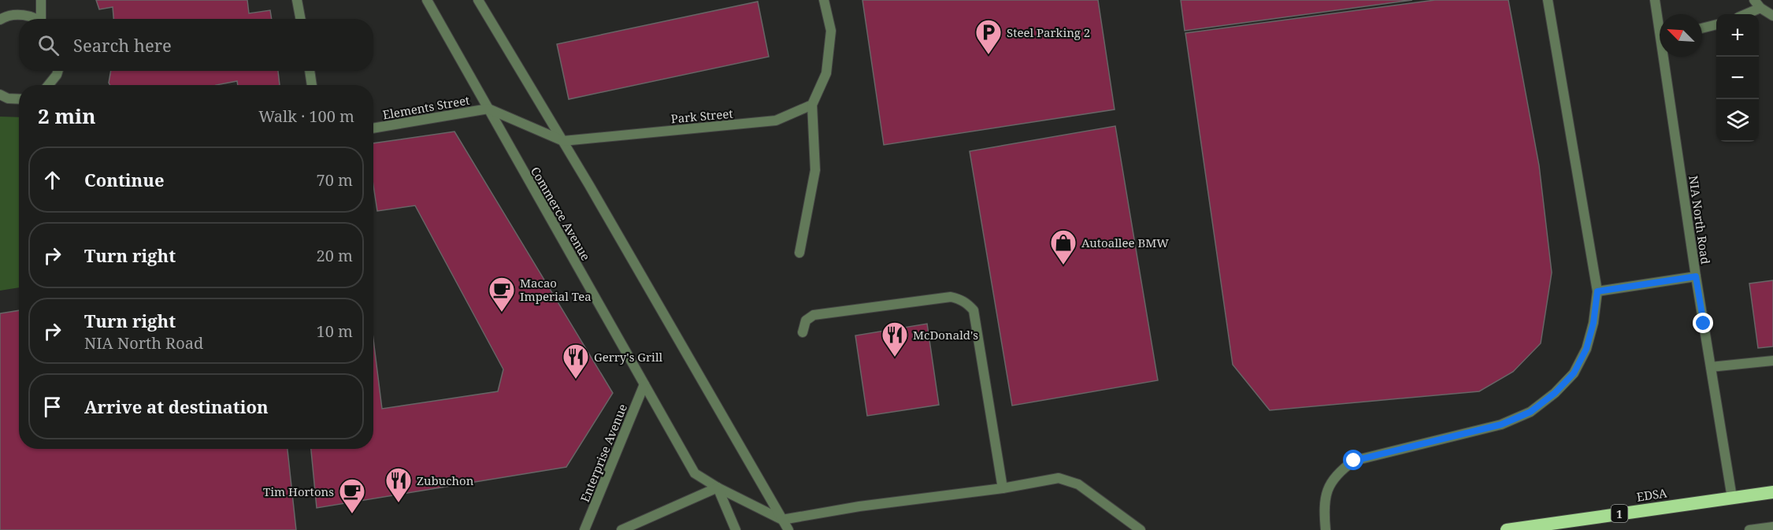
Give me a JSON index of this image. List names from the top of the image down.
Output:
{
  "streets": {
    "highway": ["EDSA", "1"],
    "street": [
      "Elements Street",
      "Park Street",
      "Commerce Avenue",
      "NIA North Road",
      "Enterprise Avenue"
    ]
  },
  "crossings": [
    ["Elements Street", "Park Street"],
    ["Elements Street", "Commerce Avenue"],
    ["Park Street", "Commerce Avenue"],
    ["Commerce Avenue", "Enterprise Avenue"],
    ["NIA North Road", "EDSA"]
  ],
  "places": {
    "parking": ["Steel Parking 2"],
    "shop": ["Autoallee BMW"],
    "cafe": ["Macao Imperial Tea", "Tim Hortons"],
    "restaurant": ["McDonald's", "Gerry's Grill", "Zubuchon"]
  },
  "north": "top left",
  "page": {
    "map_buttons": ["+", "−"],
    "search": "Search here",
    "heading": ["2 min", "Walk · 100 m"],
    "list": [
      ["Continue", "70 m"],
      ["Turn right", "20 m"],
      ["Turn right", "NIA North Road", "10 m"],
      "Arrive at destination"
    ]
  }
}
